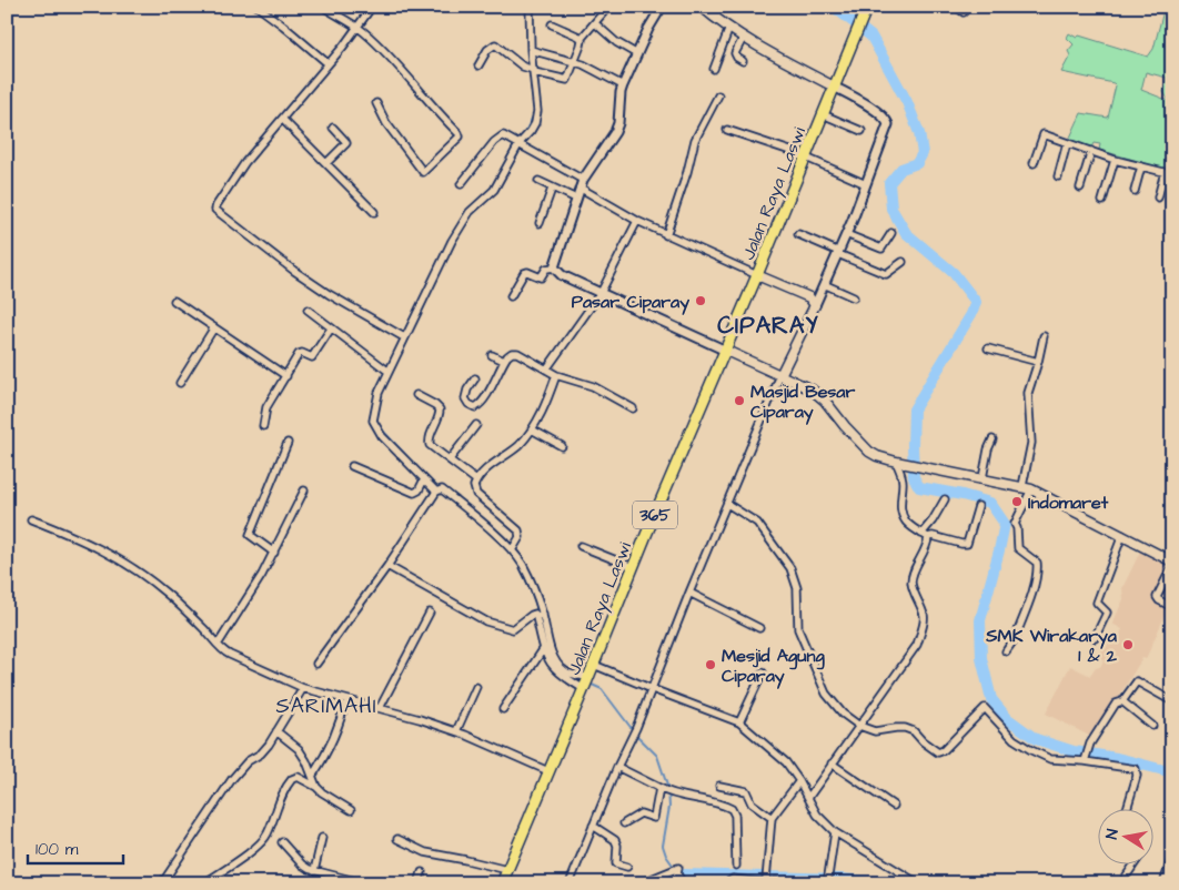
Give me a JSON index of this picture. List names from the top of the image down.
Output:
{
  "streets": {
    "main road": ["Jalan Raya Laswi", "365"]
  },
  "districts": ["CIPARAY", "SARIMAHI"],
  "places": [
    "Pasar Ciparay",
    "Masjid Besar Ciparay",
    "Indomaret",
    "SMK Wirakarya 1 & 2",
    "Mesjid Agung Ciparay"
  ],
  "scale_bar": "100 m",
  "north": "left"
}
